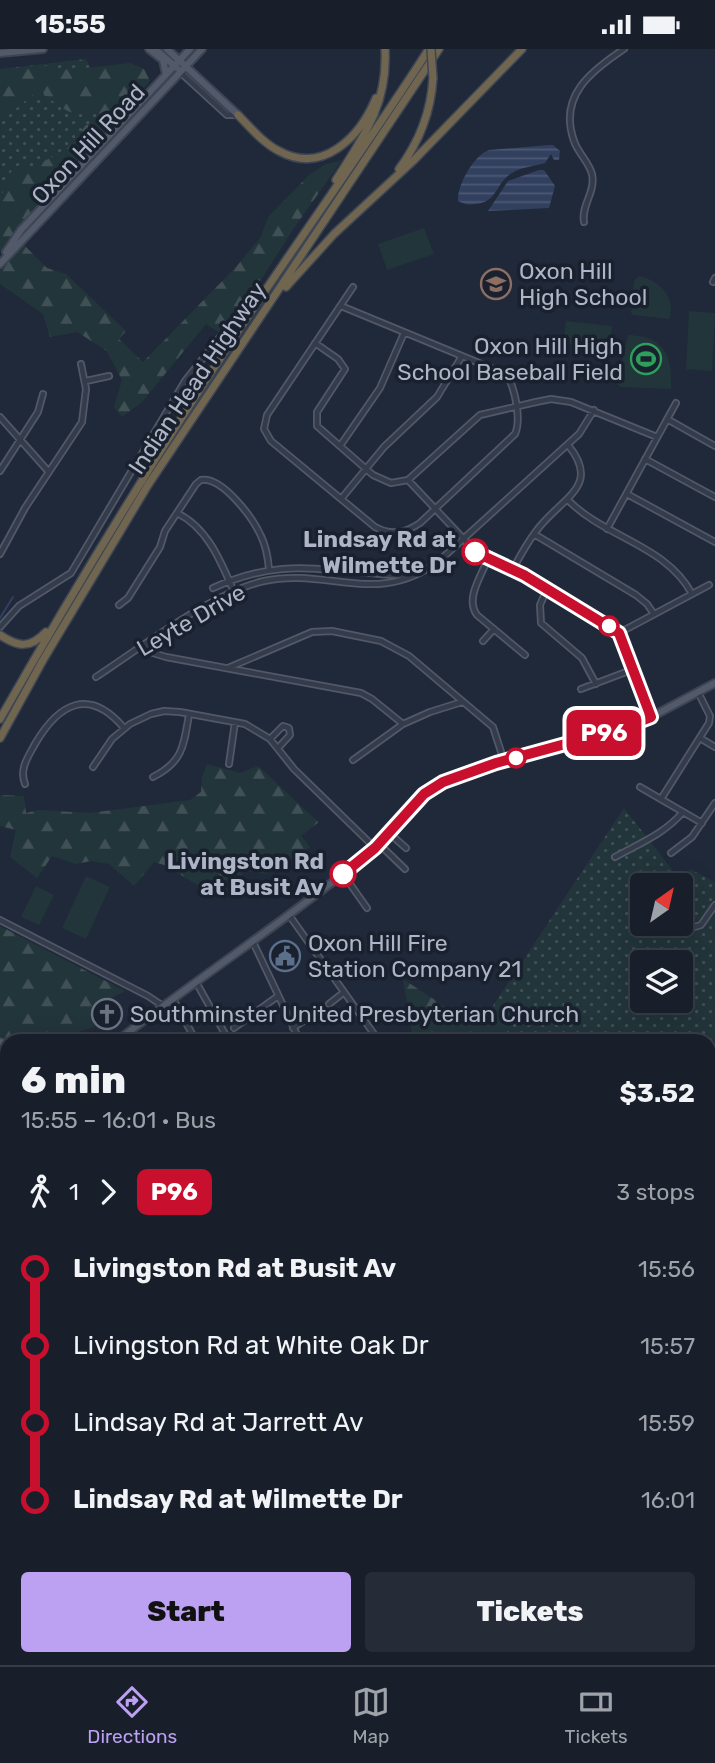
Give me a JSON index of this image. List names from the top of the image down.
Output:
{
  "streets": {
    "highway": ["Indian Head Highway"],
    "main road": ["Oxon Hill Road"],
    "street": ["Leyte Drive"]
  },
  "places": {
    "school or university": ["Oxon Hill High School"],
    "sports": ["Oxon Hill High School Baseball Field"],
    "other": ["Lindsay Rd at Wilmette Dr", "Livingston Rd at Busit Av"],
    "public building": ["Oxon Hill Fire Station Company 21"],
    "church": ["Southminster United Presbyterian Church"]
  },
  "lines": ["bus line P96"],
  "north": "top right",
  "page": {
    "status": "15:55",
    "on_map": "P96",
    "heading": ["6 min", "15:55 – 16:01 · Bus", "$3.52"],
    "legs": ["1", "P96", "3 stops"],
    "list": [
      {
        "name": "Livingston Rd at Busit Av",
        "value": "15:56"
      },
      {
        "name": "Livingston Rd at White Oak Dr",
        "value": "15:57"
      },
      {
        "name": "Lindsay Rd at Jarrett Av",
        "value": "15:59"
      },
      {
        "name": "Lindsay Rd at Wilmette Dr",
        "value": "16:01"
      }
    ],
    "buttons": ["Start", "Tickets"],
    "tabs": ["Directions", "Map", "Tickets"]
  }
}
